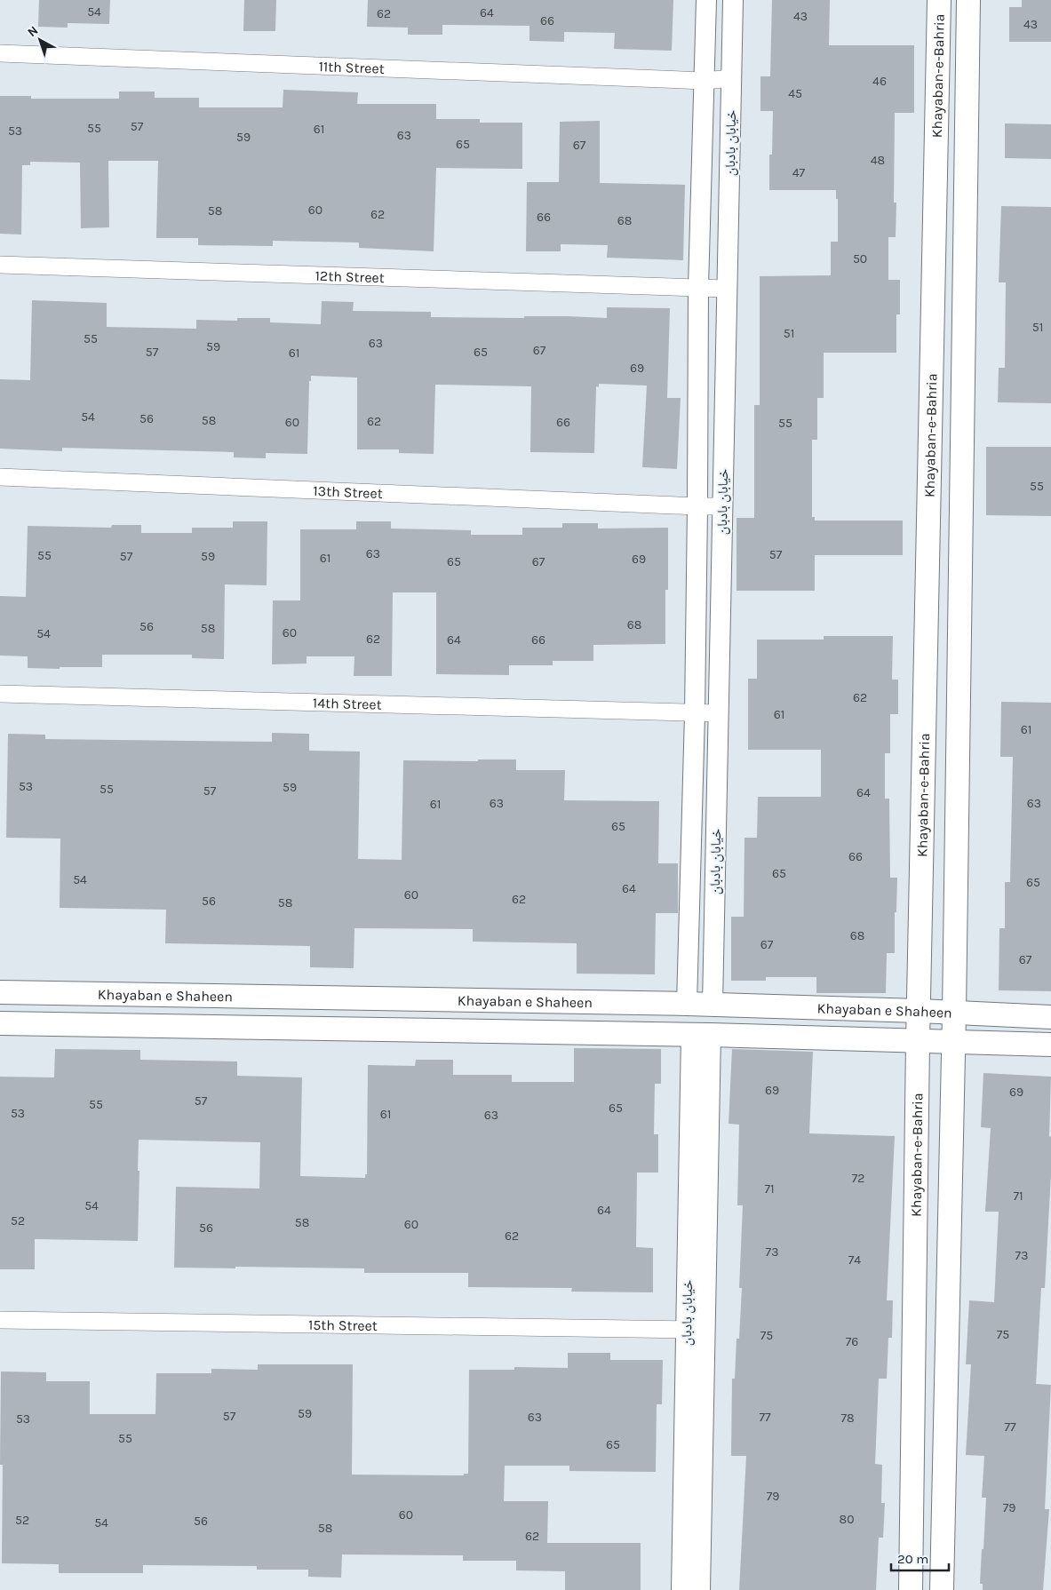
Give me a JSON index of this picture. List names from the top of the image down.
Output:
{
  "streets": {
    "main road": ["Khayaban-e-Bahria", "Khayaban e Shaheen"],
    "street": [
      "11th Street",
      "خیابان بادبان",
      "12th Street",
      "13th Street",
      "14th Street",
      "15th Street"
    ]
  },
  "crossings": [
    ["11th Street", "خیابان بادبان"],
    ["Khayaban-e-Bahria", "Khayaban e Shaheen"],
    ["خیابان بادبان", "12th Street"],
    ["خیابان بادبان", "13th Street"],
    ["خیابان بادبان", "14th Street"],
    ["خیابان بادبان", "Khayaban e Shaheen"],
    ["خیابان بادبان", "15th Street"]
  ],
  "house_numbers": [
    "54",
    "64",
    "62",
    "43",
    "66",
    "43",
    "46",
    "45",
    "57",
    "55",
    "61",
    "53",
    "63",
    "59",
    "65",
    "67",
    "48",
    "47",
    "60",
    "58",
    "62",
    "66",
    "68",
    "50",
    "51",
    "51",
    "55",
    "63",
    "59",
    "67",
    "57",
    "65",
    "61",
    "69",
    "54",
    "56",
    "58",
    "62",
    "60",
    "66",
    "55",
    "55",
    "63",
    "57",
    "55",
    "57",
    "59",
    "61",
    "69",
    "65",
    "67",
    "68",
    "56",
    "58",
    "60",
    "54",
    "62",
    "64",
    "66",
    "62",
    "61",
    "61",
    "53",
    "59",
    "55",
    "57",
    "64",
    "63",
    "63",
    "61",
    "65",
    "66",
    "65",
    "54",
    "65",
    "64",
    "60",
    "62",
    "56",
    "58",
    "68",
    "67",
    "67",
    "69",
    "69",
    "57",
    "55",
    "65",
    "53",
    "61",
    "63",
    "72",
    "71",
    "71",
    "54",
    "64",
    "52",
    "58",
    "60",
    "56",
    "62",
    "73",
    "73",
    "74",
    "75",
    "75",
    "76",
    "59",
    "57",
    "63",
    "77",
    "78",
    "53",
    "77",
    "55",
    "65",
    "79",
    "79",
    "60",
    "80",
    "52",
    "56",
    "54",
    "58",
    "62"
  ],
  "scale_bar": "20 m",
  "north": "top left"
}
